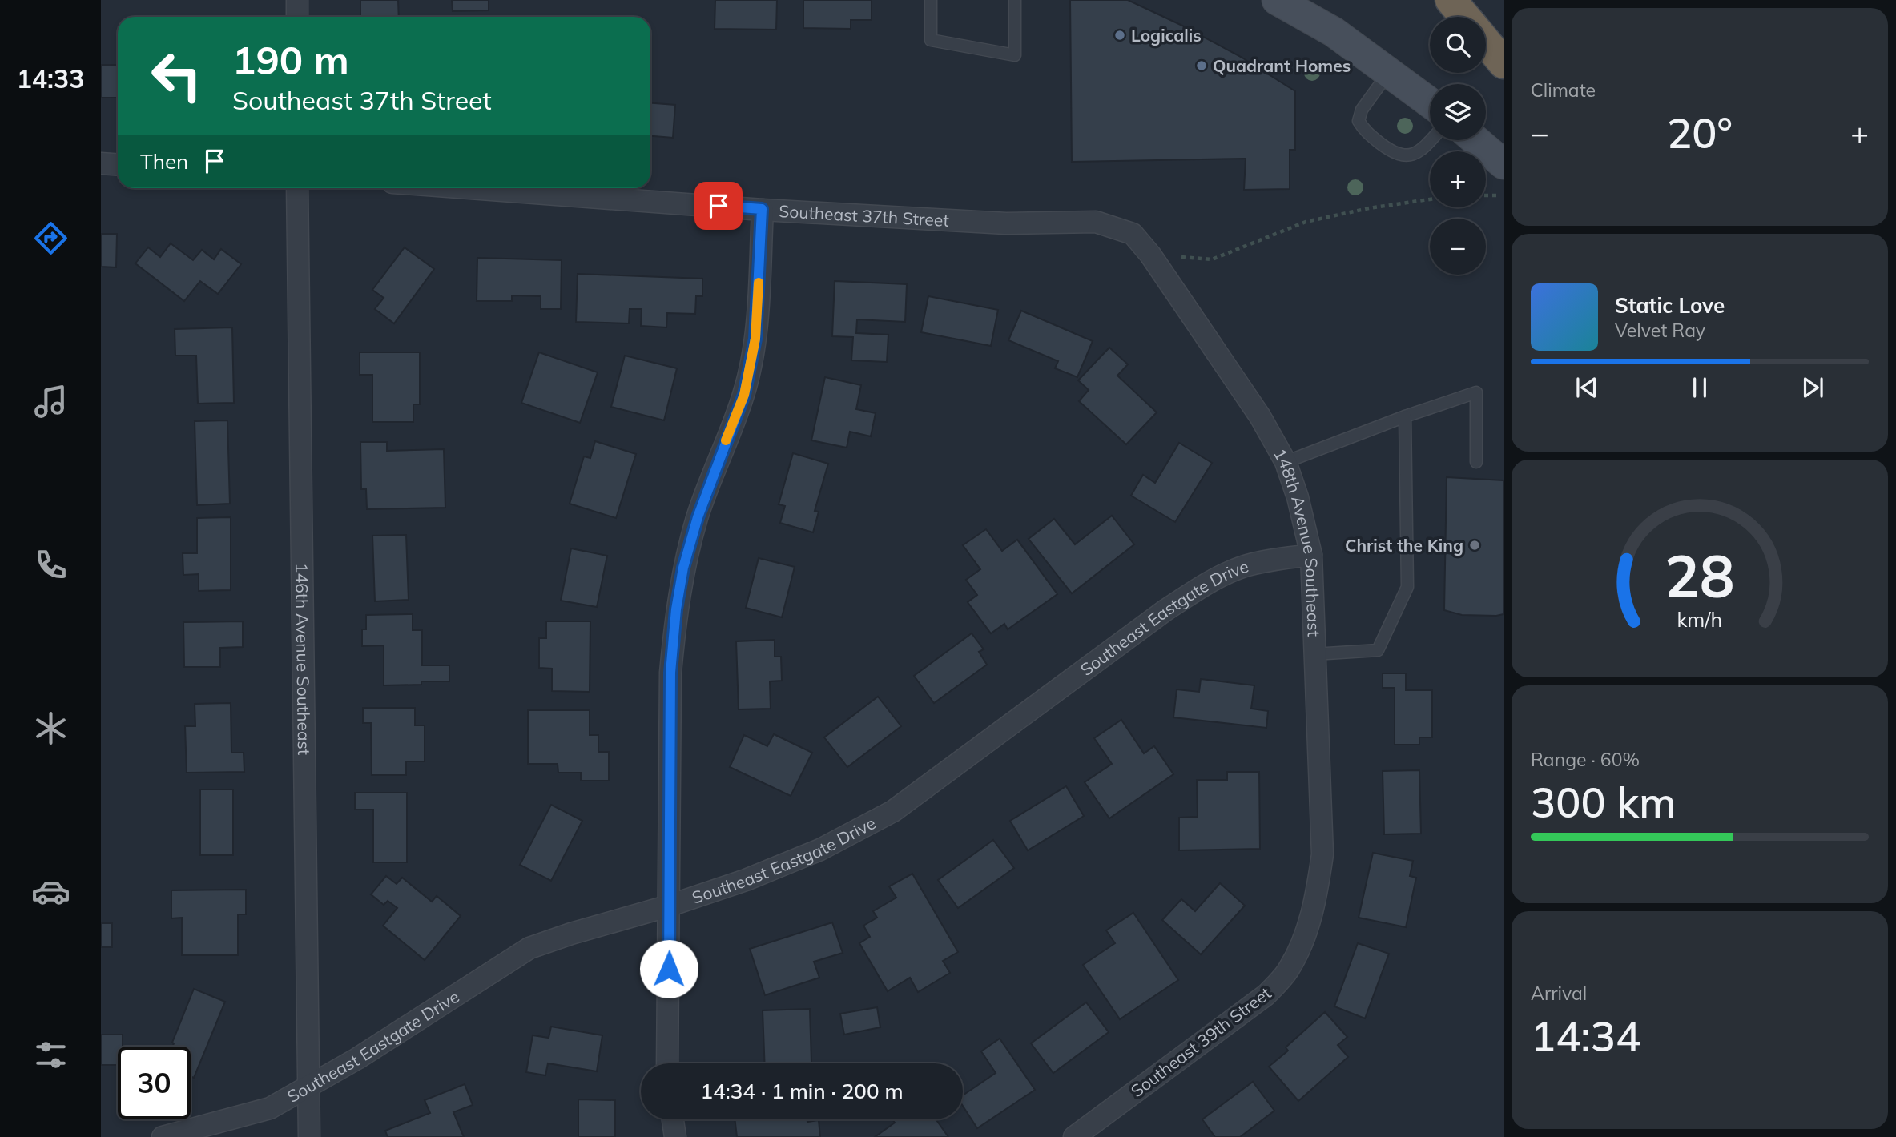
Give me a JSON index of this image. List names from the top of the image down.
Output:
{
  "streets": {
    "street": [
      "Southeast 37th Street",
      "148th Avenue Southeast",
      "Southeast Eastgate Drive",
      "146th Avenue Southeast",
      "Southeast 39th Street"
    ]
  },
  "crossings": [
    ["Southeast 37th Street", "148th Avenue Southeast"],
    ["148th Avenue Southeast", "Southeast Eastgate Drive"],
    ["148th Avenue Southeast", "Southeast 39th Street"],
    ["Southeast Eastgate Drive", "146th Avenue Southeast"]
  ],
  "places": ["Logicalis", "Quadrant Homes", "Christ the King"],
  "page": {
    "tabs": "14:33",
    "tile": [
      "Climate",
      ["Range · 60%", "300 km"],
      ["Arrival", "14:34"]
    ],
    "map_buttons": ["+", "−"],
    "turn": ["190 m", "Southeast 37th Street"],
    "heat": ["−", "20°", "+"],
    "then": "Then",
    "song": ["Static Love", "Velvet Ray"],
    "limit": "30",
    "trip": "14:34 · 1 min · 200 m",
    "gauge": ["28", "km/h"]
  }
}
